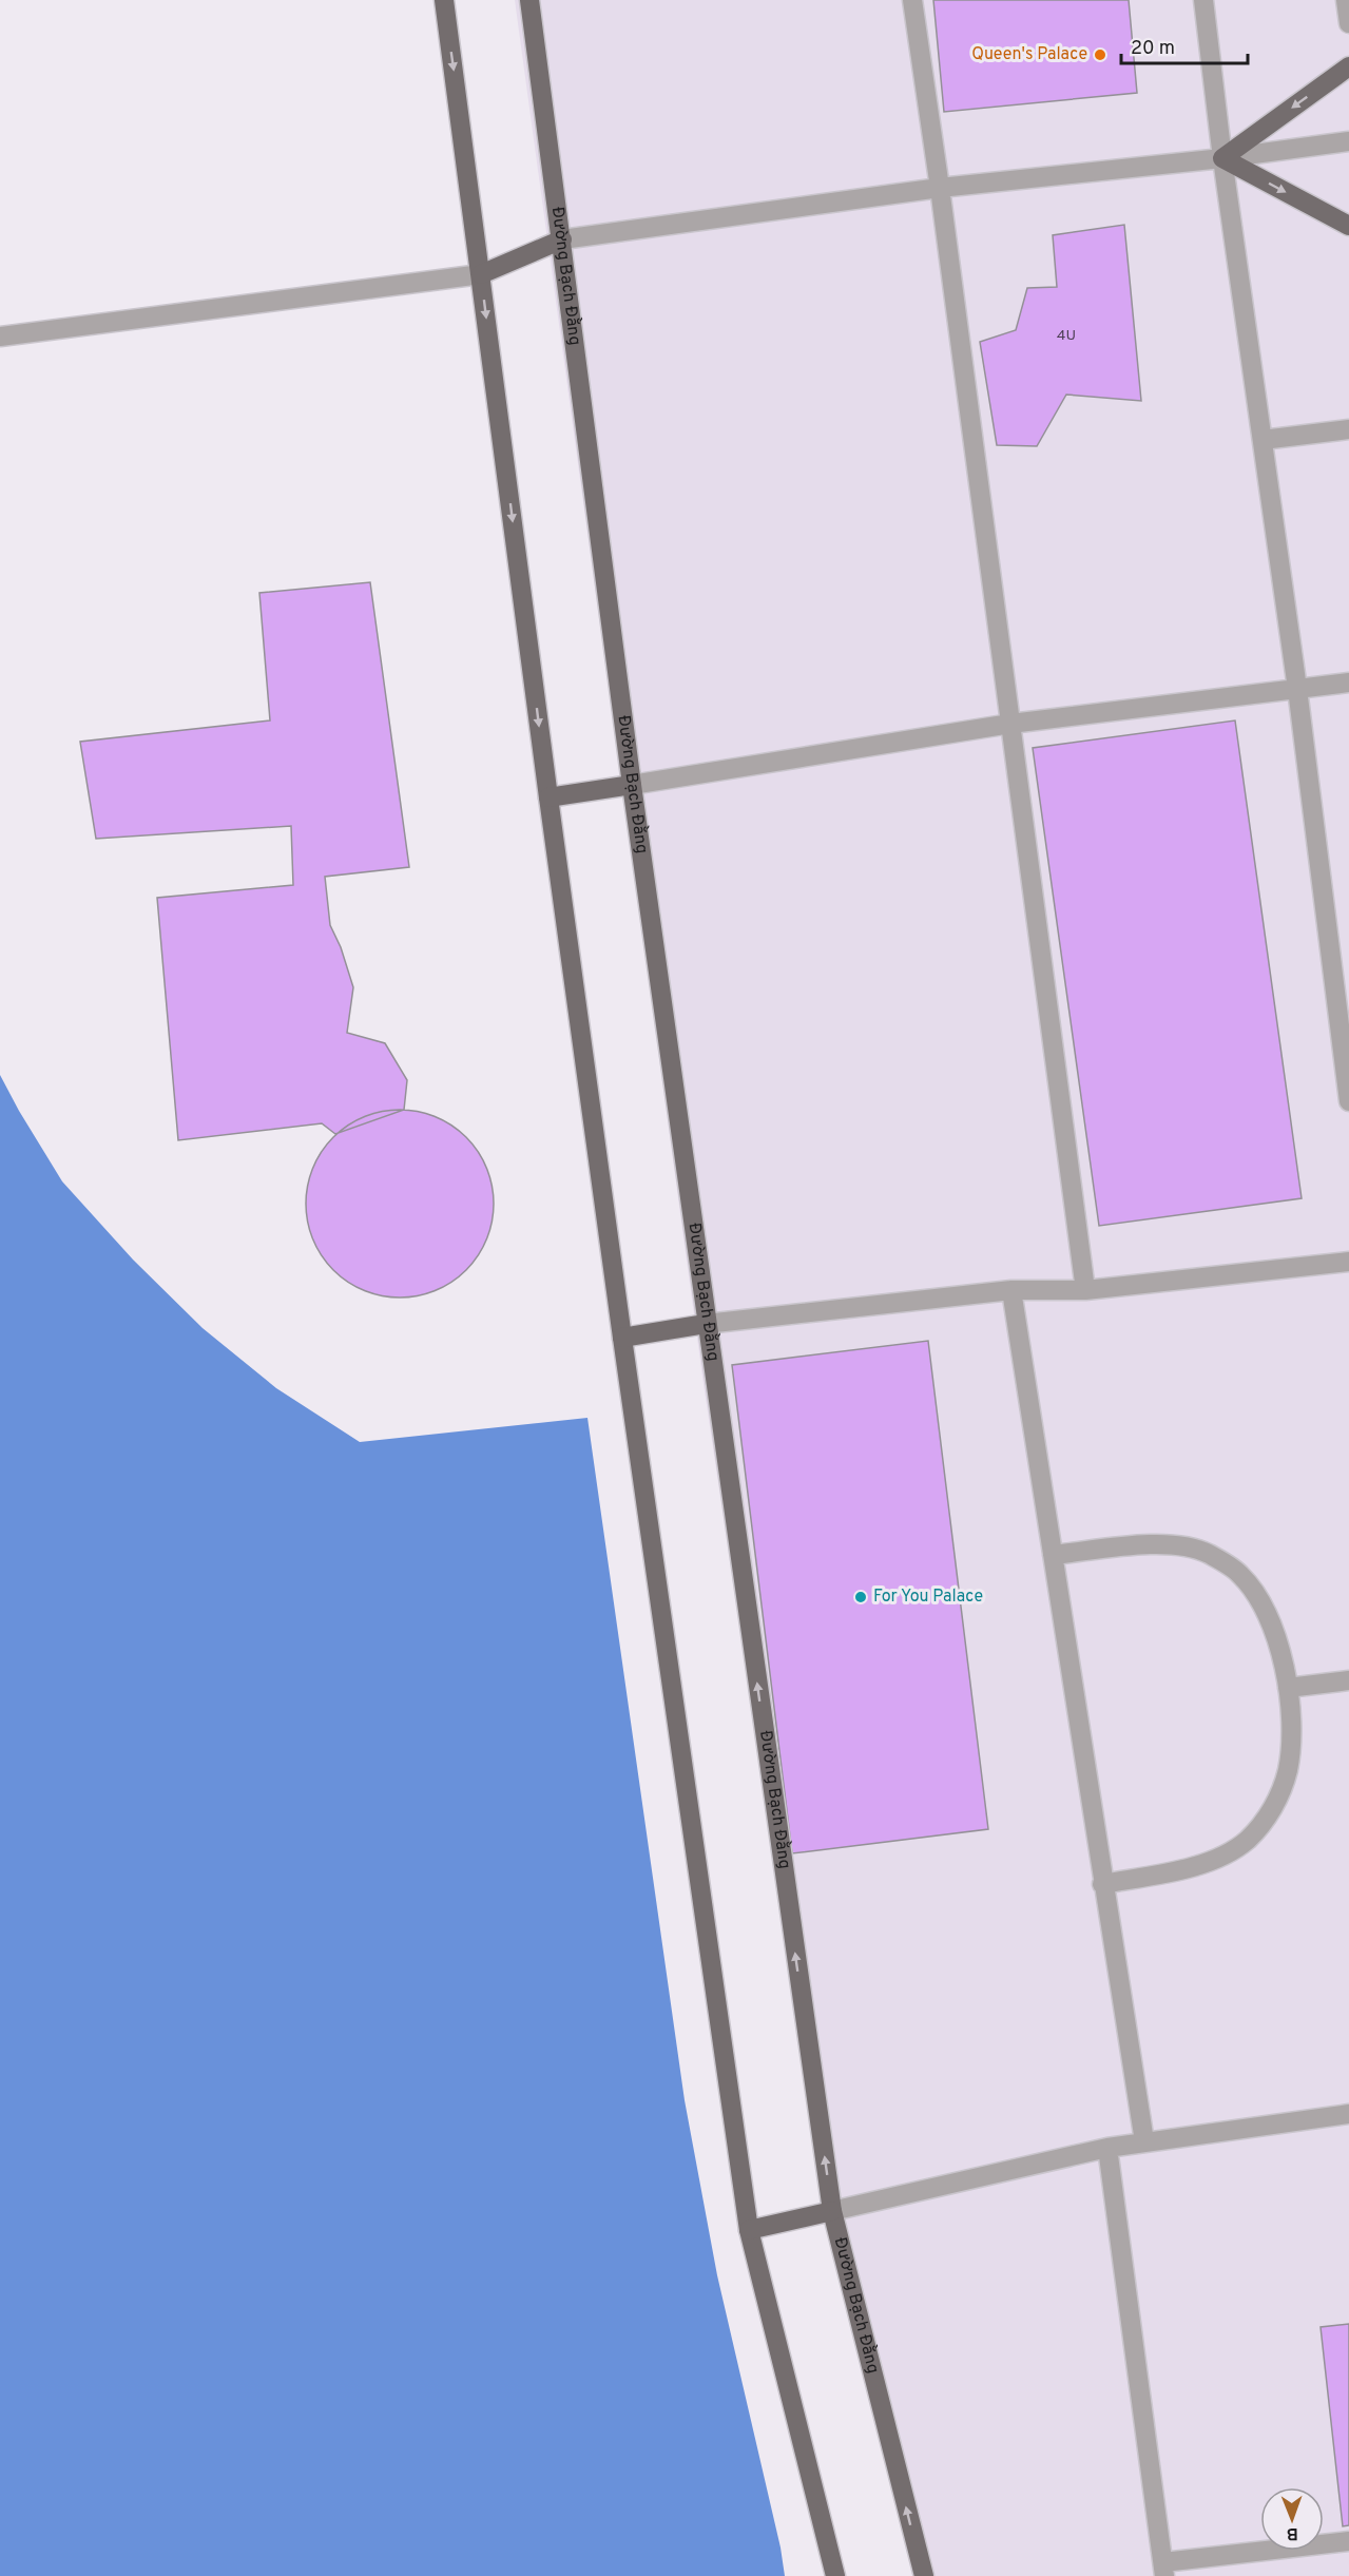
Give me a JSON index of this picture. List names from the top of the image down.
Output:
{
  "streets": {
    "main road": ["Đường Bạch Đằng"]
  },
  "places": ["Queen's Palace", "For You Palace"],
  "house_numbers": ["4U"],
  "scale_bar": "20 m",
  "north": "bottom"
}
